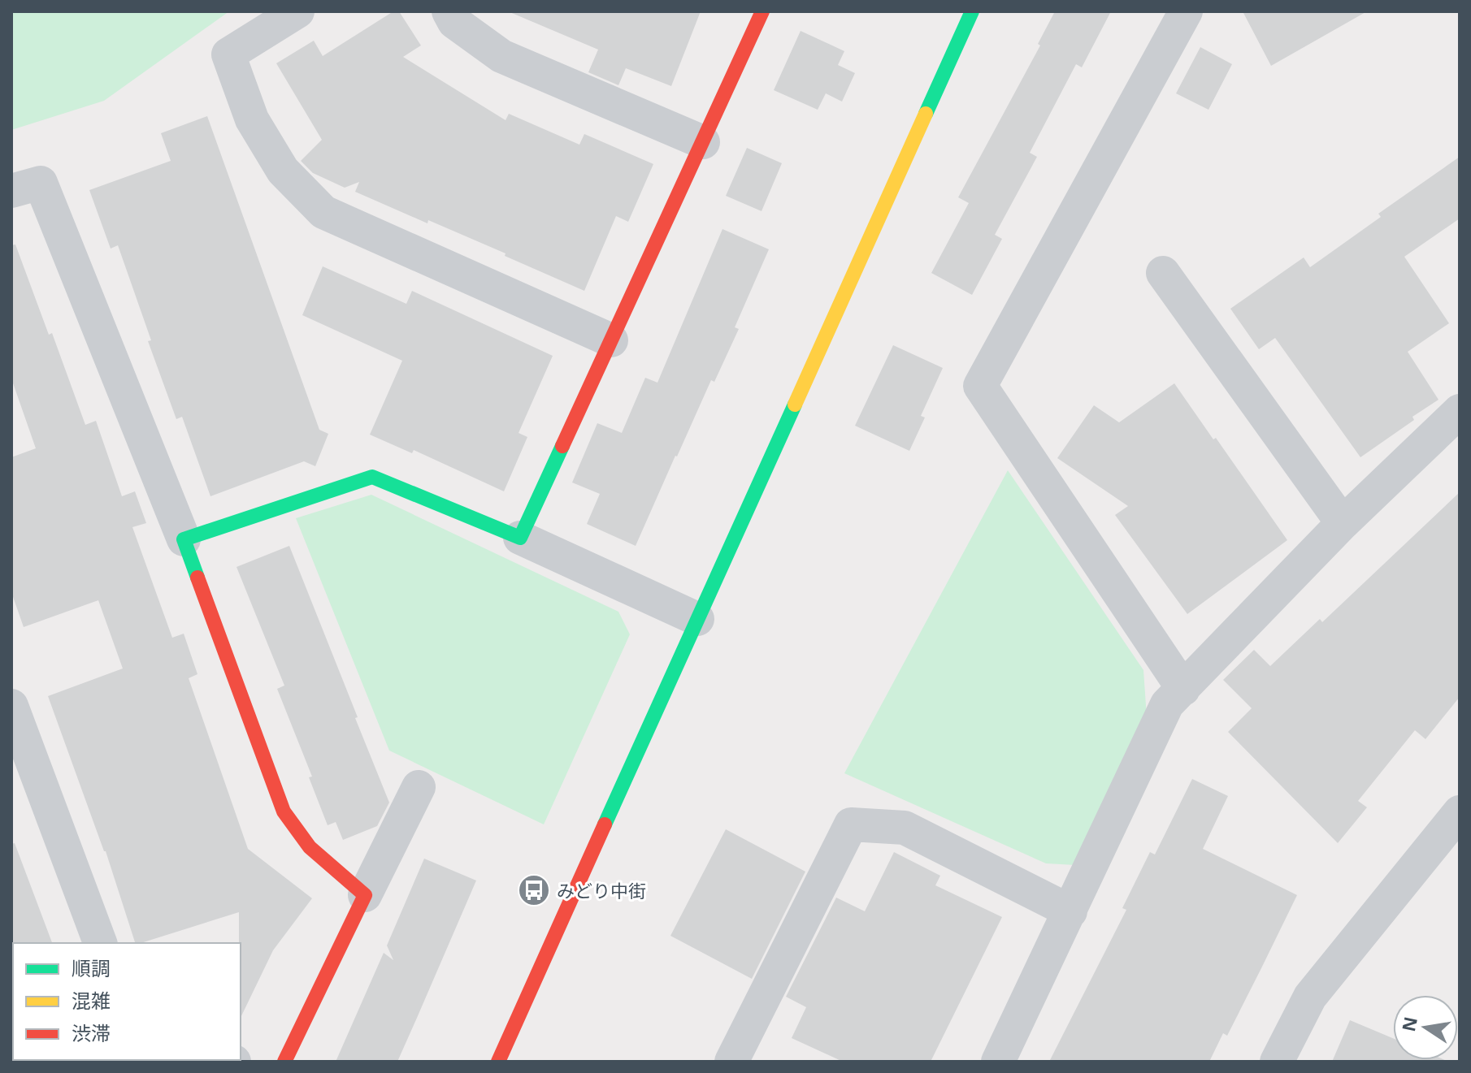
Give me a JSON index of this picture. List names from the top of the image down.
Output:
{
  "places": {
    "bus stop": ["みどり中街"]
  },
  "legend": ["順調", "混雑", "渋滞"],
  "north": "left"
}
